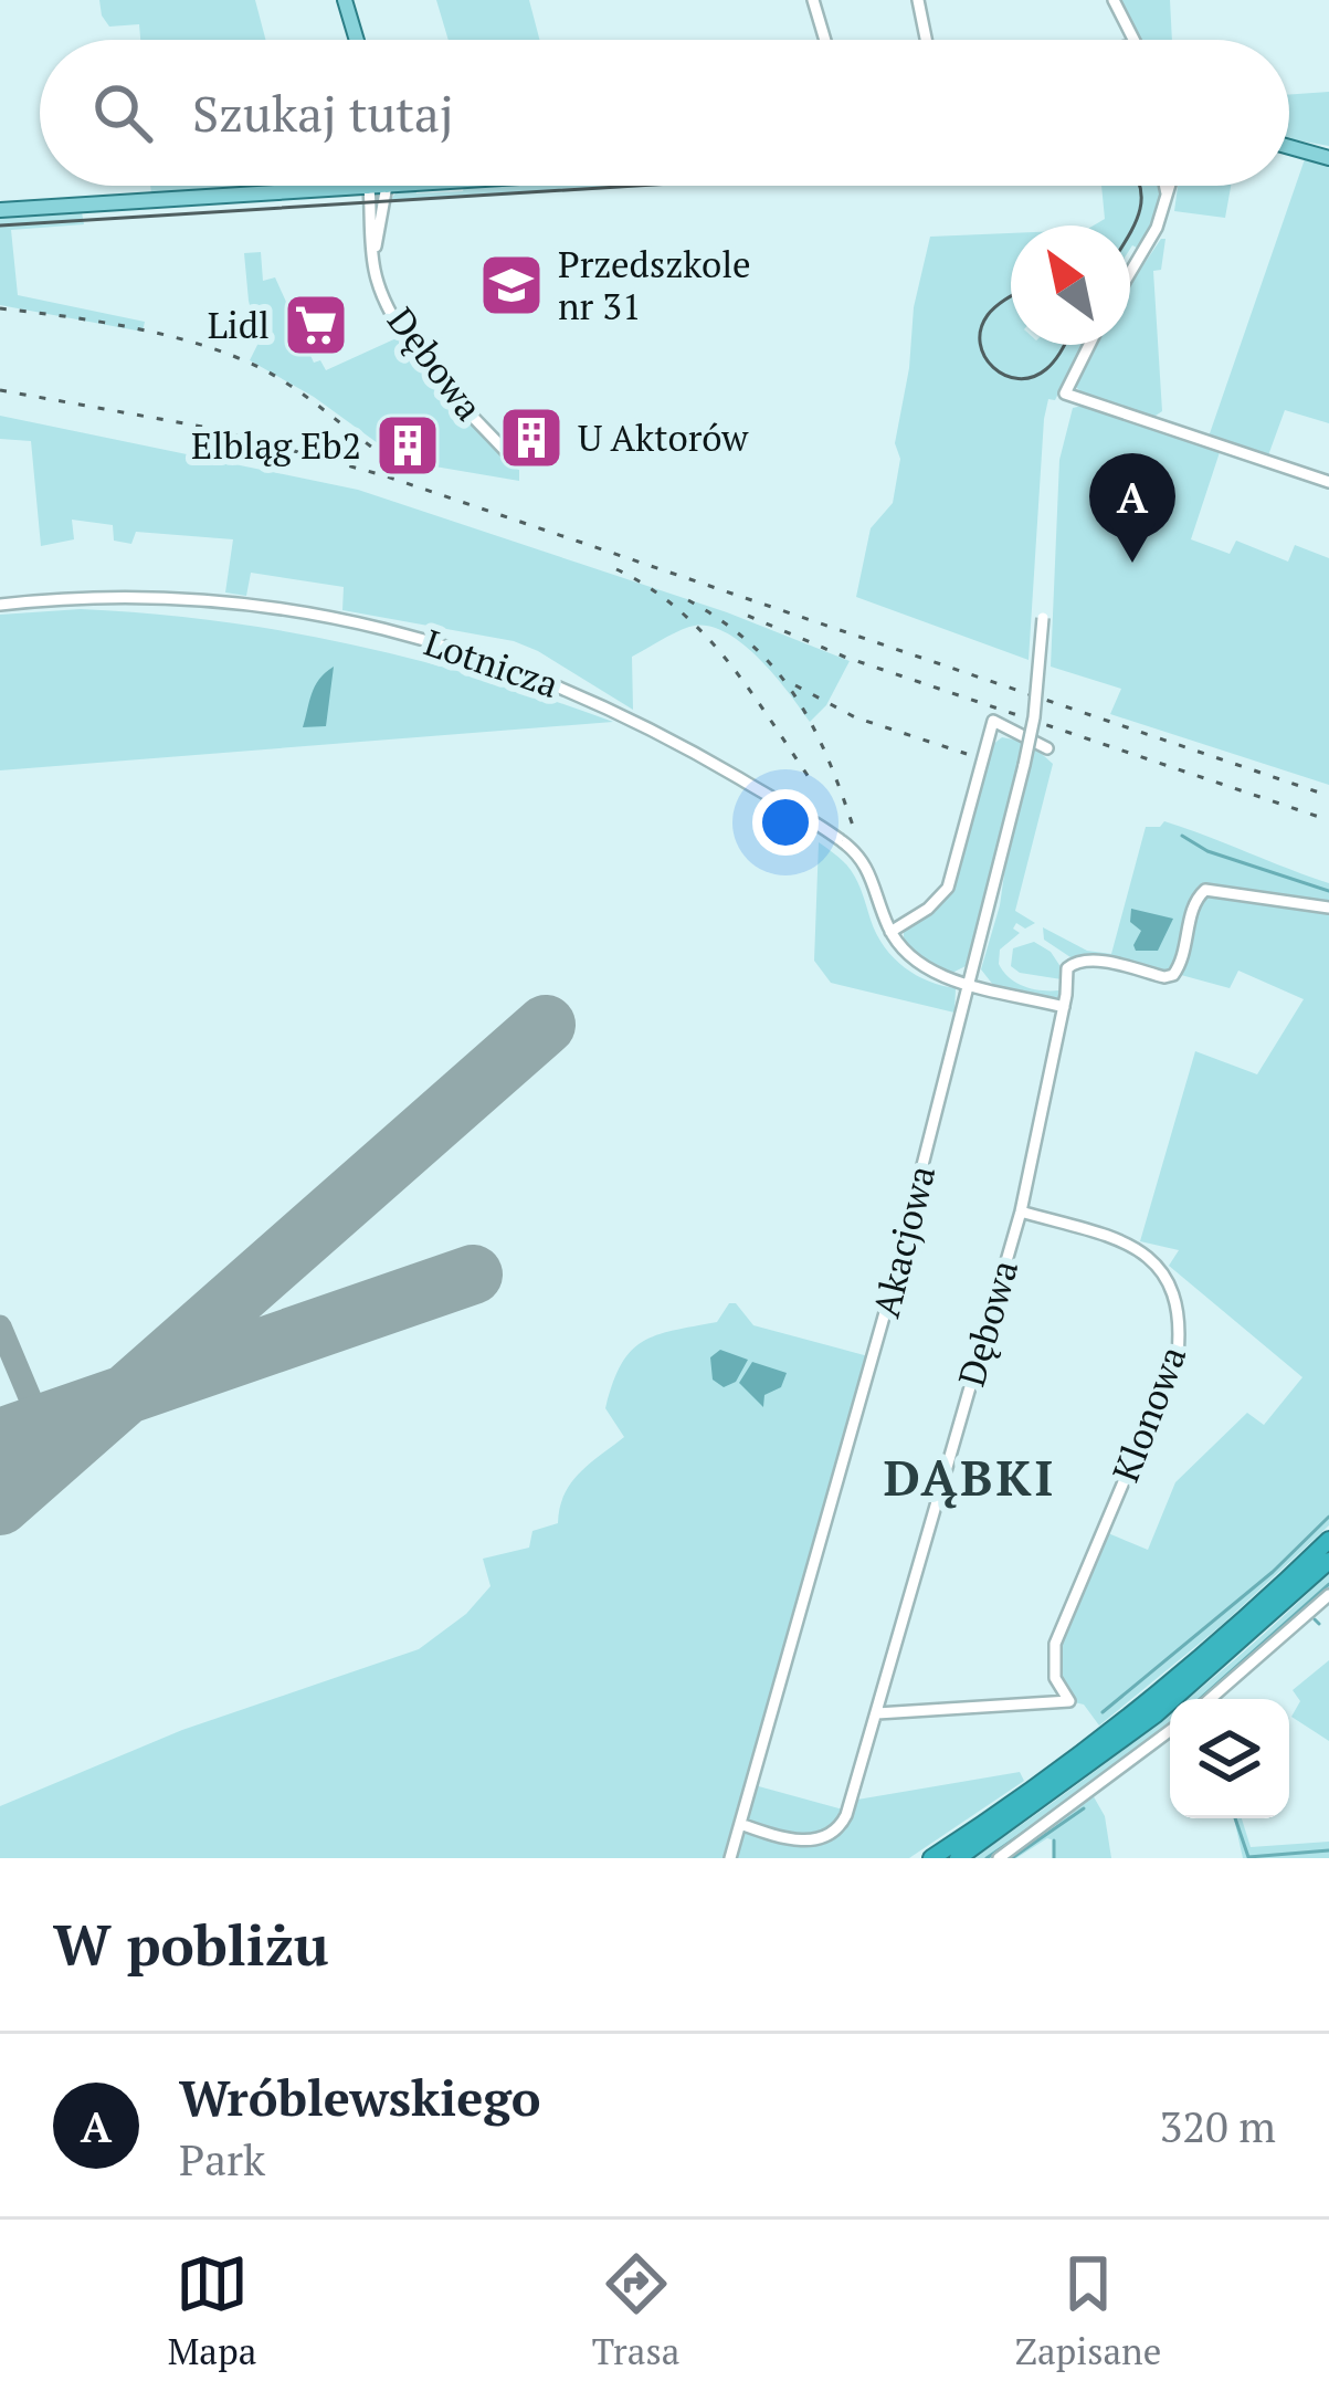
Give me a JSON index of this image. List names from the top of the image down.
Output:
{
  "streets": {
    "street": [
      "Dębowa",
      "Lotnicza",
      "Akacjowa",
      "Klonowa"
    ]
  },
  "crossings": [
    ["Dębowa", "Akacjowa"],
    ["Dębowa", "Klonowa"]
  ],
  "districts": ["DĄBKI"],
  "places": {
    "school or university": ["Przedszkole nr 31"],
    "supermarket": ["Lidl"],
    "building": ["U Aktorów", "Elbląg Eb2"]
  },
  "north": "top left",
  "page": {
    "search": "Szukaj tutaj",
    "pins": "A",
    "heading": "W pobliżu",
    "list": [
      {
        "mark": "A",
        "name": "Wróblewskiego",
        "note": "Park",
        "value": "320 m"
      }
    ],
    "nav": ["Mapa", "Trasa", "Zapisane"]
  }
}
